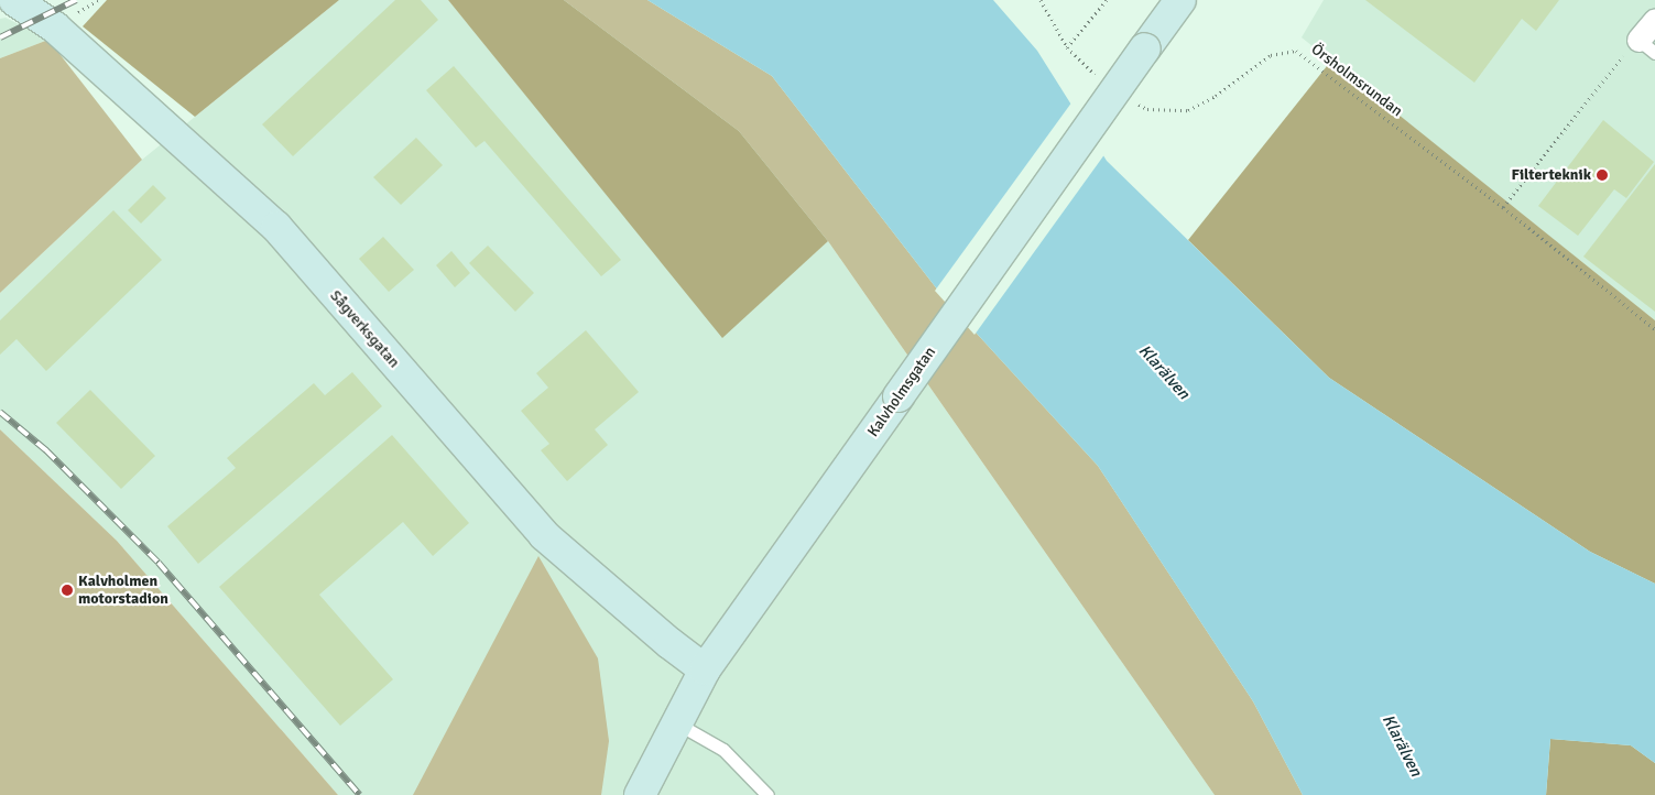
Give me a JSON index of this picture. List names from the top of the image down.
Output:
{
  "streets": {
    "street": ["Sågverksgatan", "Kalvholmsgatan"],
    "path": ["Örsholmsrundan"]
  },
  "crossings": [
    ["Sågverksgatan", "Kalvholmsgatan"]
  ],
  "water": ["Klarälven"],
  "places": ["Filterteknik", "Kalvholmen motorstadion"]
}
